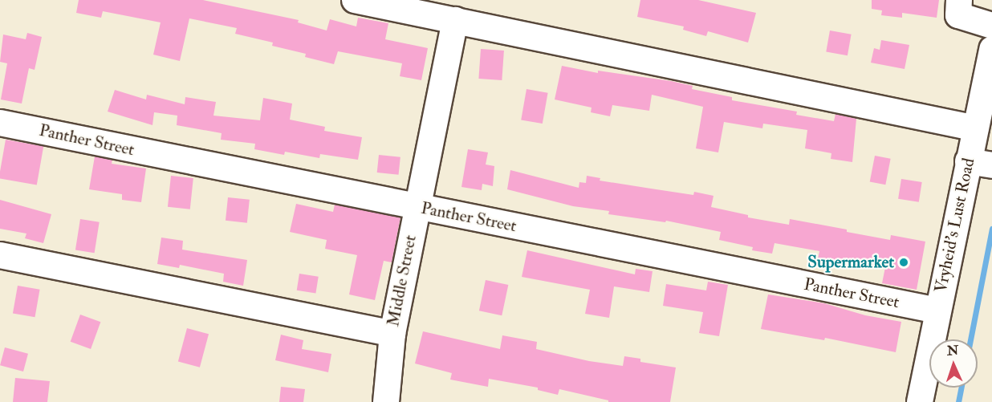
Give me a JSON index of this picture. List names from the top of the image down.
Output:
{
  "streets": {
    "street": ["Panther Street", "Vryheid's Lust Road", "Middle Street"]
  },
  "crossings": [
    ["Panther Street", "Vryheid's Lust Road"],
    ["Panther Street", "Middle Street"]
  ],
  "places": ["Supermarket"],
  "north": "top"
}
